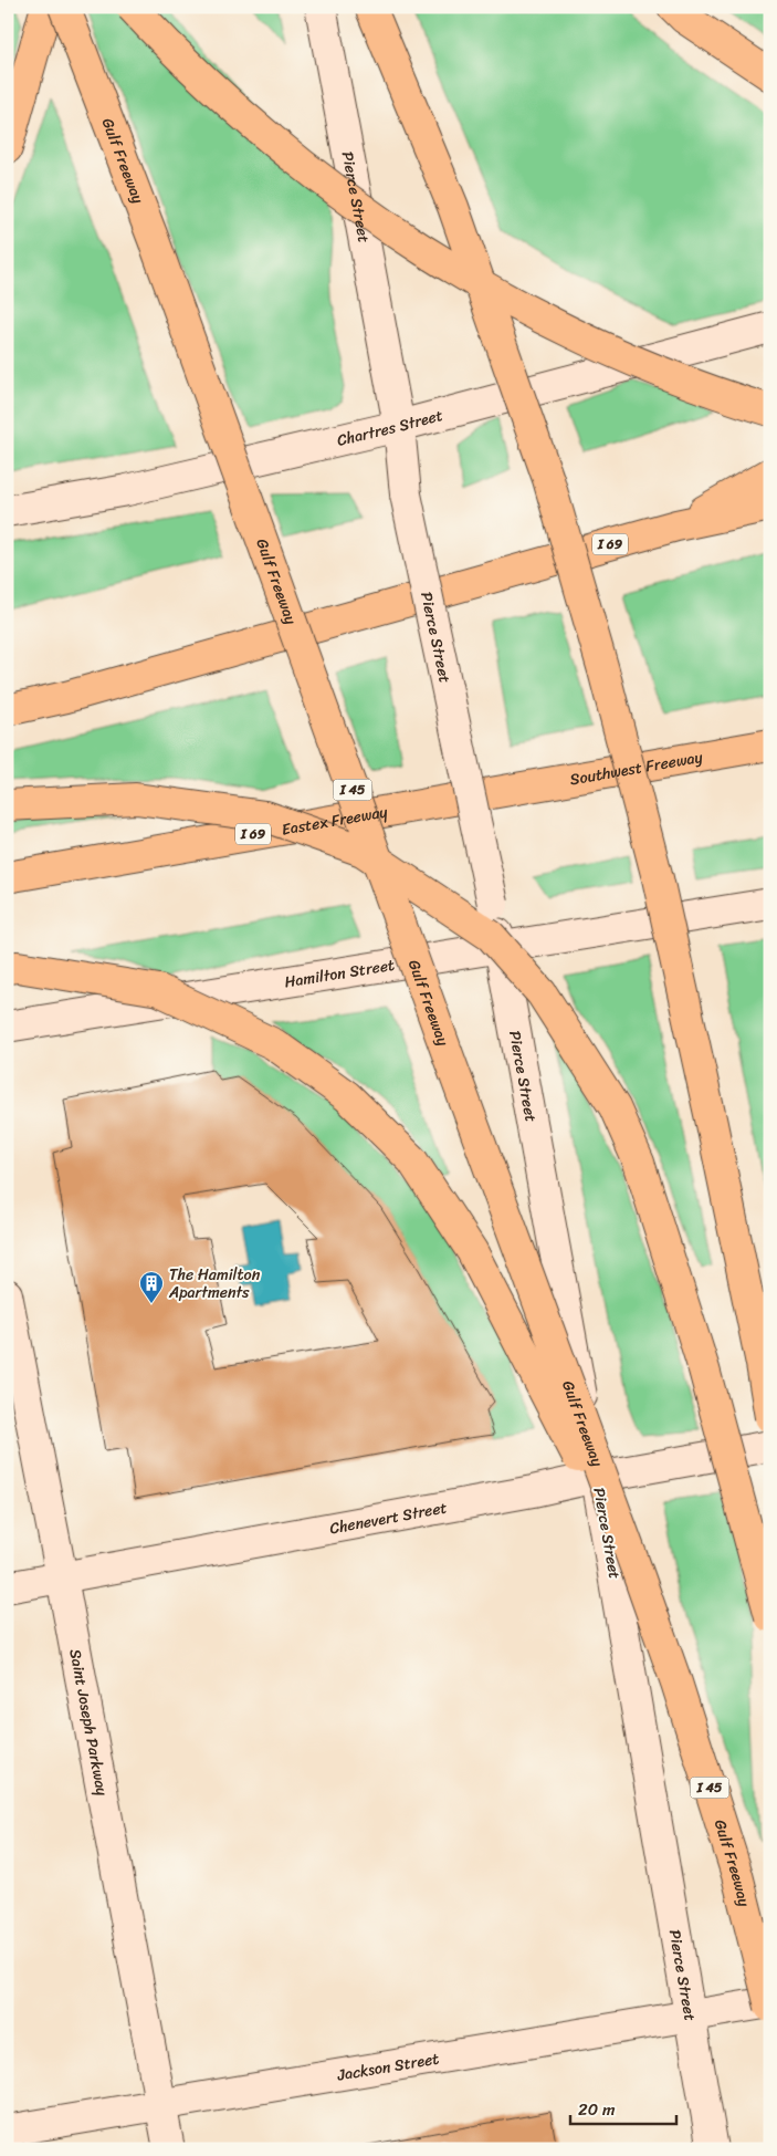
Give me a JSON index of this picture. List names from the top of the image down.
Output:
{
  "streets": {
    "highway": [
      "Gulf Freeway",
      "I 69",
      "Southwest Freeway",
      "I 45",
      "Eastex Freeway"
    ],
    "street": [
      "Pierce Street",
      "Chartres Street",
      "Hamilton Street",
      "Chenevert Street",
      "Saint Joseph Parkway",
      "Jackson Street"
    ]
  },
  "crossings": [
    ["Gulf Freeway", "Jackson Street"],
    ["Pierce Street", "Chartres Street"],
    ["Pierce Street", "Hamilton Street"],
    ["Pierce Street", "Chenevert Street"],
    ["Pierce Street", "Jackson Street"],
    ["Southwest Freeway", "Eastex Freeway"],
    ["Chenevert Street", "Saint Joseph Parkway"],
    ["Saint Joseph Parkway", "Jackson Street"]
  ],
  "places": {
    "building": ["The Hamilton Apartments"]
  },
  "scale_bar": "20 m"
}
